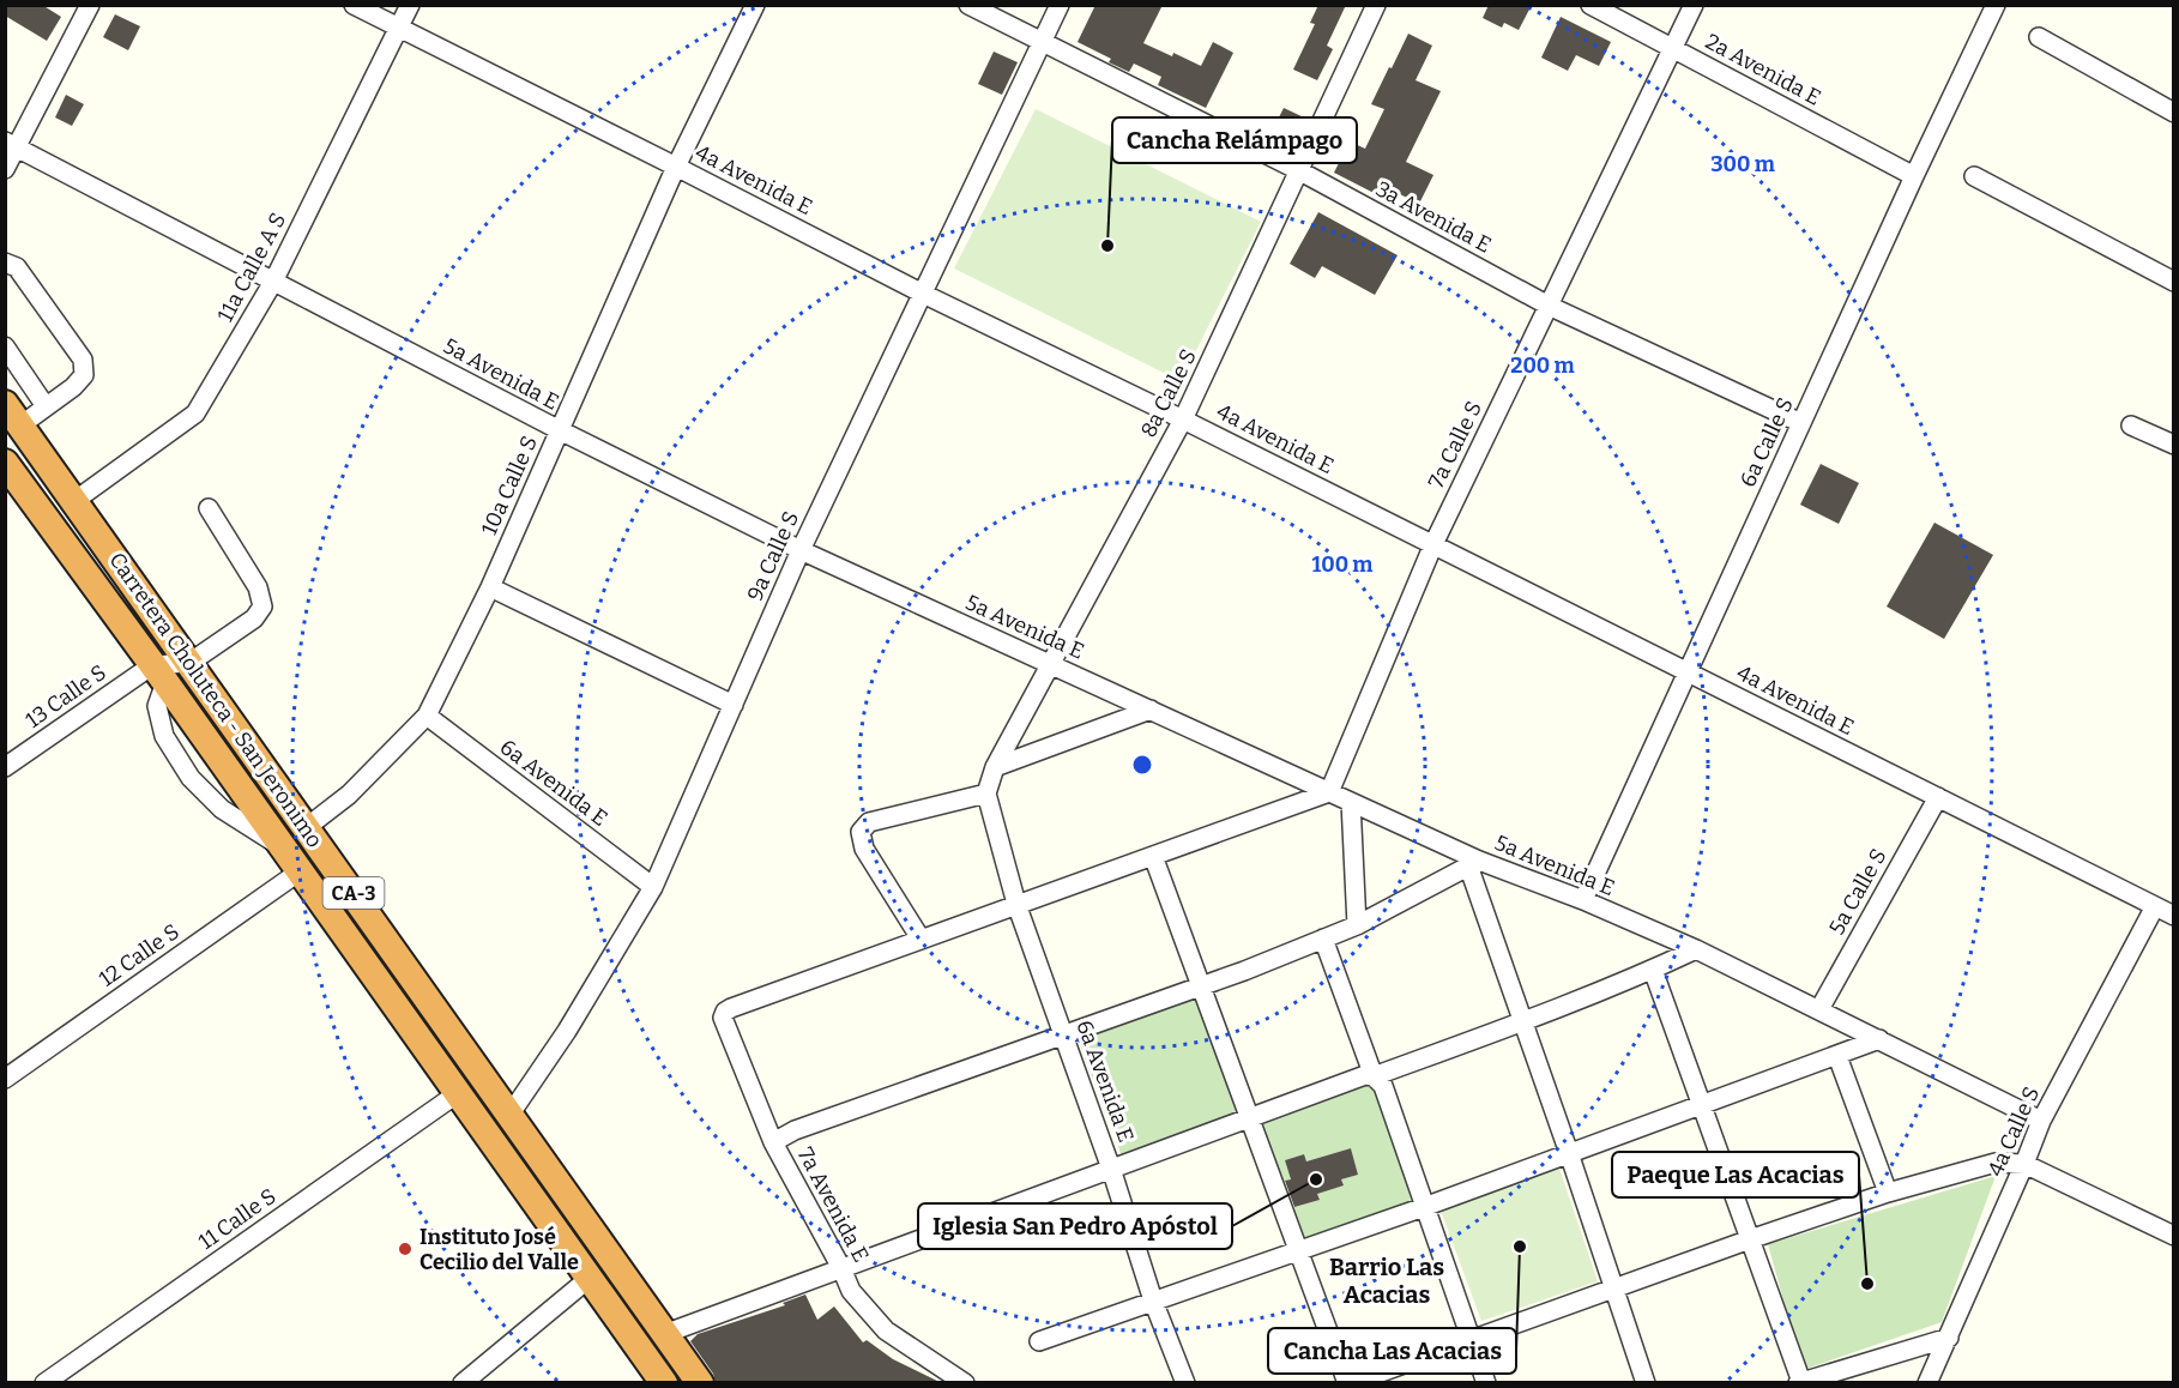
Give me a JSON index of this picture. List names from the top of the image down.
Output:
{
  "streets": {
    "highway": ["Carretera Choluteca - San Jeronimo", "CA-3"],
    "street": [
      "2a Avenida E",
      "4a Avenida E",
      "3a Avenida E",
      "11a Calle A S",
      "5a Avenida E",
      "8a Calle S",
      "6a Calle S",
      "7a Calle S",
      "10a Calle S",
      "9a Calle S",
      "13 Calle S",
      "6a Avenida E",
      "5a Calle S",
      "12 Calle S",
      "4a Calle S",
      "7a Avenida E",
      "11 Calle S"
    ]
  },
  "crossings": [
    ["2a Avenida E", "6a Calle S"],
    ["2a Avenida E", "7a Calle S"],
    ["4a Avenida E", "11a Calle A S"],
    ["4a Avenida E", "8a Calle S"],
    ["4a Avenida E", "6a Calle S"],
    ["4a Avenida E", "7a Calle S"],
    ["4a Avenida E", "10a Calle S"],
    ["4a Avenida E", "9a Calle S"],
    ["4a Avenida E", "5a Calle S"],
    ["4a Avenida E", "4a Calle S"],
    ["3a Avenida E", "8a Calle S"],
    ["3a Avenida E", "6a Calle S"],
    ["3a Avenida E", "7a Calle S"],
    ["3a Avenida E", "9a Calle S"],
    ["11a Calle A S", "5a Avenida E"],
    ["11a Calle A S", "Carretera Choluteca - San Jeronimo"],
    ["5a Avenida E", "8a Calle S"],
    ["5a Avenida E", "6a Calle S"],
    ["5a Avenida E", "7a Calle S"],
    ["5a Avenida E", "10a Calle S"],
    ["5a Avenida E", "9a Calle S"],
    ["5a Avenida E", "5a Calle S"],
    ["5a Avenida E", "4a Calle S"],
    ["8a Calle S", "6a Avenida E"],
    ["10a Calle S", "Carretera Choluteca - San Jeronimo"],
    ["10a Calle S", "6a Avenida E"],
    ["9a Calle S", "Carretera Choluteca - San Jeronimo"],
    ["9a Calle S", "6a Avenida E"],
    ["13 Calle S", "Carretera Choluteca - San Jeronimo"],
    ["Carretera Choluteca - San Jeronimo", "12 Calle S"],
    ["Carretera Choluteca - San Jeronimo", "11 Calle S"]
  ],
  "districts": ["Barrio Las Acacias"],
  "places": [
    "Cancha Relámpago",
    "Iglesia San Pedro Apóstol",
    "Cancha Las Acacias",
    "Instituto José Cecilio del Valle",
    "Paeque Las Acacias"
  ],
  "rings": ["300 m", "200 m", "100 m"]
}
